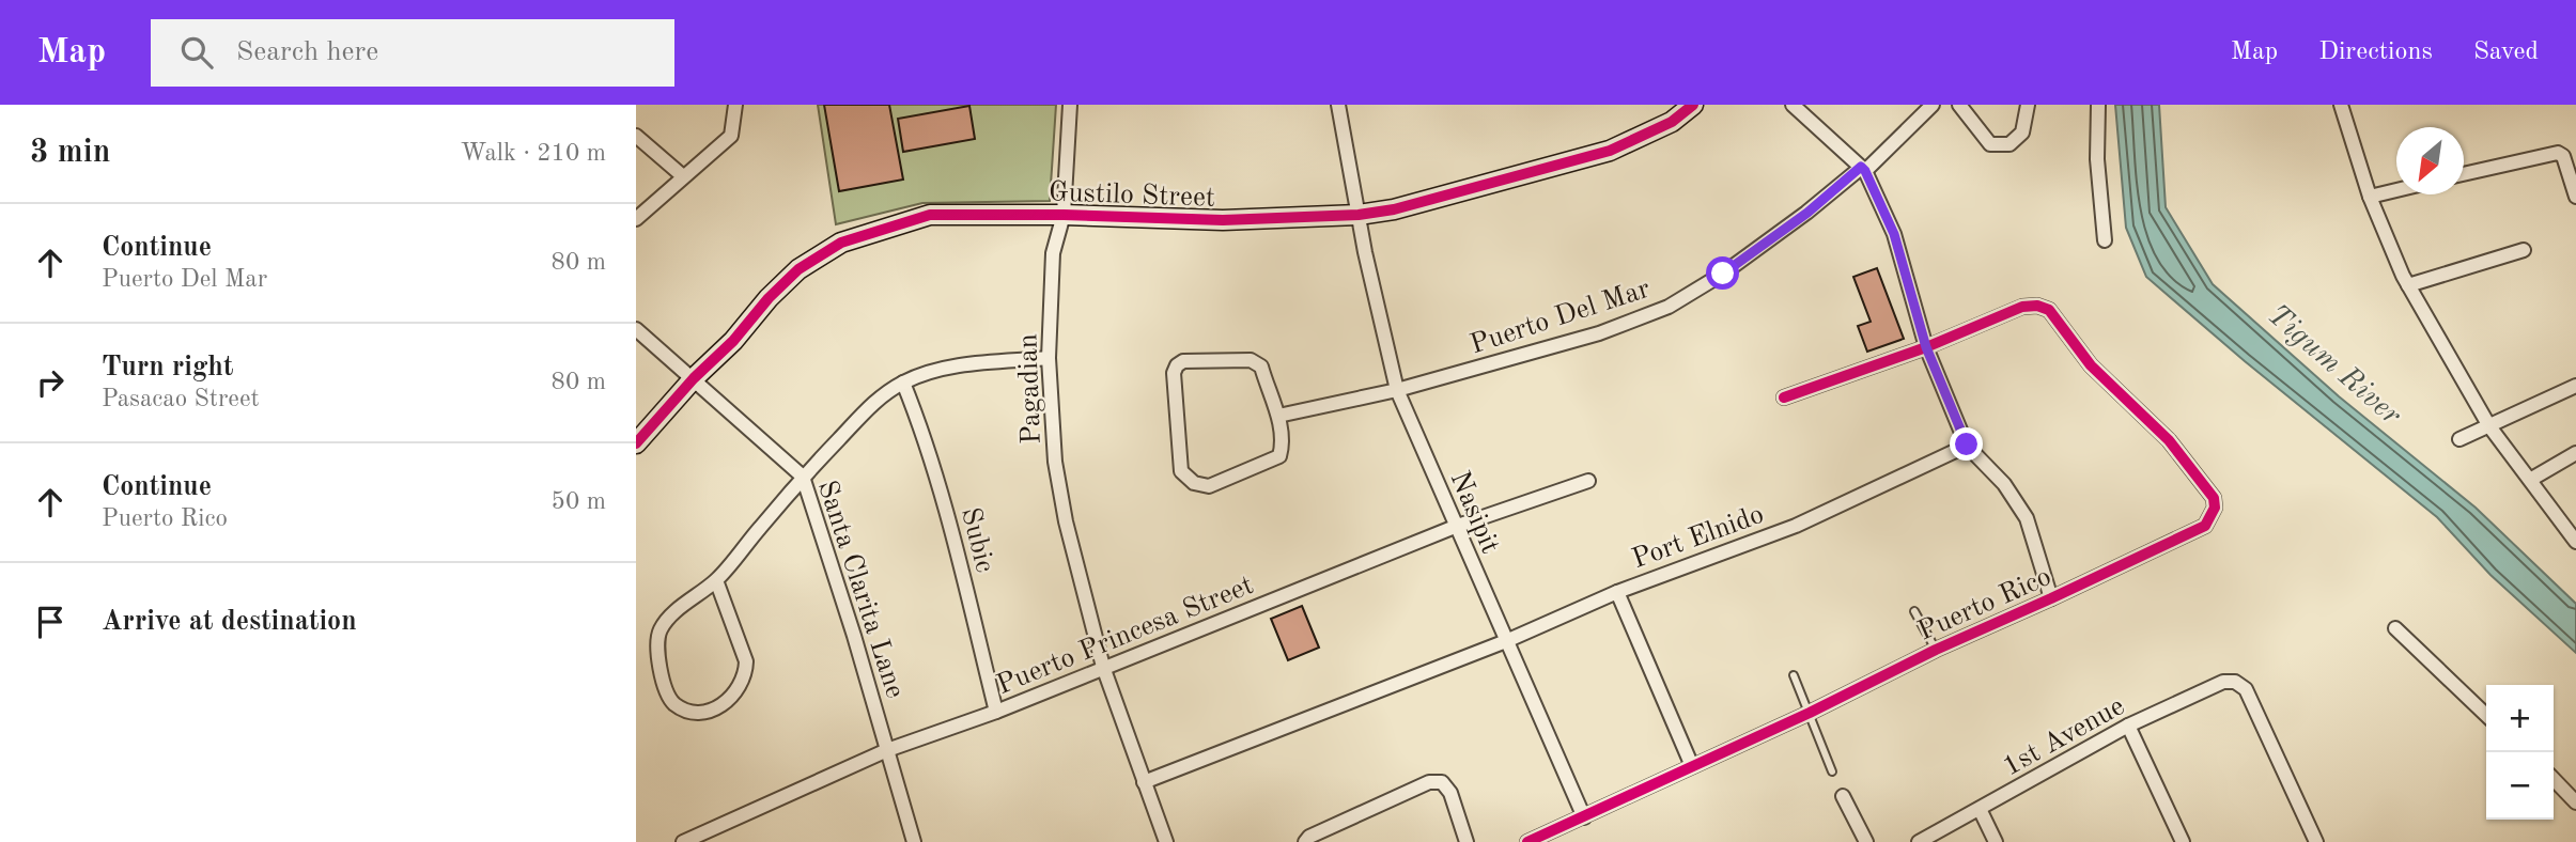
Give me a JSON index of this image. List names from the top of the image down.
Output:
{
  "streets": {
    "street": [
      "Gustilo Street",
      "Puerto Del Mar",
      "Pagadian",
      "Nasipit",
      "Port Elnido",
      "Subic",
      "Santa Clarita Lane",
      "Puerto Rico",
      "Puerto Princesa Street",
      "1st Avenue"
    ]
  },
  "crossings": [
    ["Gustilo Street", "Pagadian"],
    ["Gustilo Street", "Nasipit"],
    ["Gustilo Street", "Santa Clarita Lane"],
    ["Puerto Del Mar", "Nasipit"],
    ["Puerto Del Mar", "Puerto Rico"],
    ["Pagadian", "Puerto Princesa Street"],
    ["Nasipit", "Puerto Rico"],
    ["Nasipit", "Puerto Princesa Street"],
    ["Port Elnido", "Puerto Rico"],
    ["Subic", "Puerto Princesa Street"],
    ["Santa Clarita Lane", "Puerto Princesa Street"]
  ],
  "water": ["Tigum River"],
  "north": "bottom left",
  "page": {
    "header": "Map",
    "search": "Search here",
    "nav": ["Map", "Directions", "Saved"],
    "heading": ["3 min", "Walk · 210 m"],
    "list": [
      ["Continue", "Puerto Del Mar", "80 m"],
      ["Turn right", "Pasacao Street", "80 m"],
      ["Continue", "Puerto Rico", "50 m"],
      "Arrive at destination"
    ],
    "map_buttons": ["+", "−"]
  }
}
